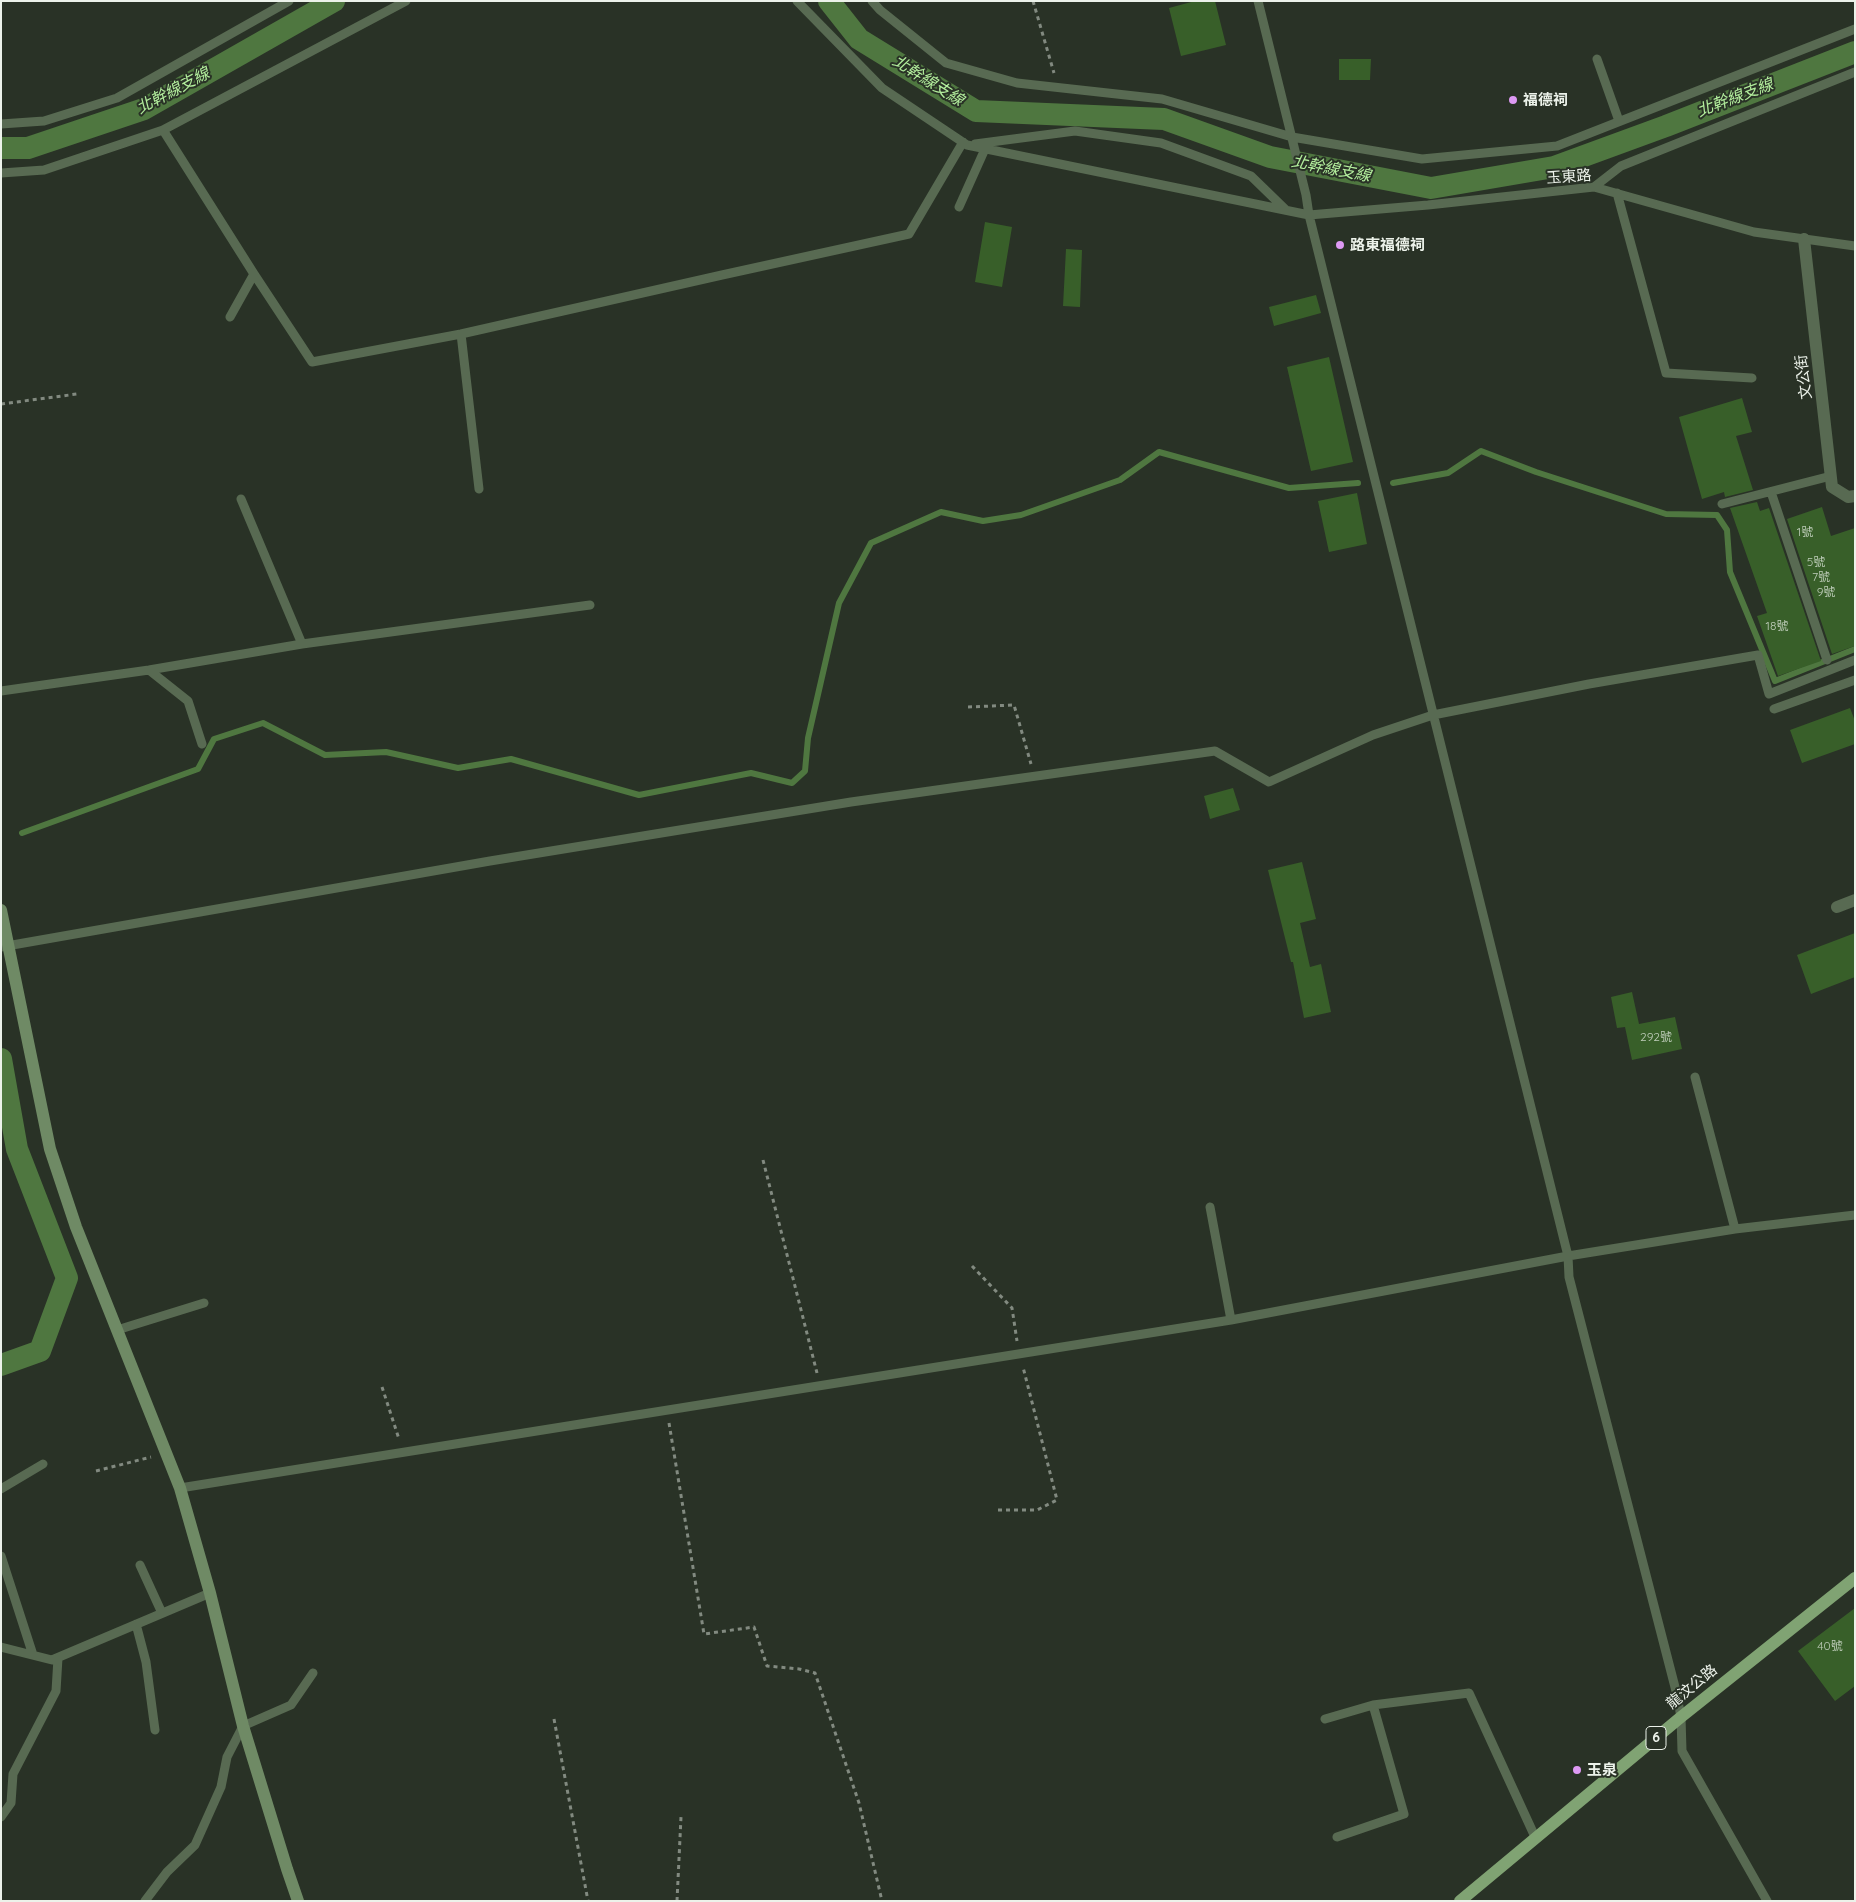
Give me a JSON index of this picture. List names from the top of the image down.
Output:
{
  "streets": {
    "main road": ["龍汶公路", "6"],
    "street": ["文公街"],
    "lane": ["玉東路"]
  },
  "crossings": [
    ["玉東路", "文公街"]
  ],
  "water": ["北幹線支線"],
  "places": ["福德祠", "路東福德祠", "玉泉"],
  "house_numbers": [
    "1號",
    "5號",
    "7號",
    "9號",
    "18號",
    "292號",
    "40號"
  ]
}
